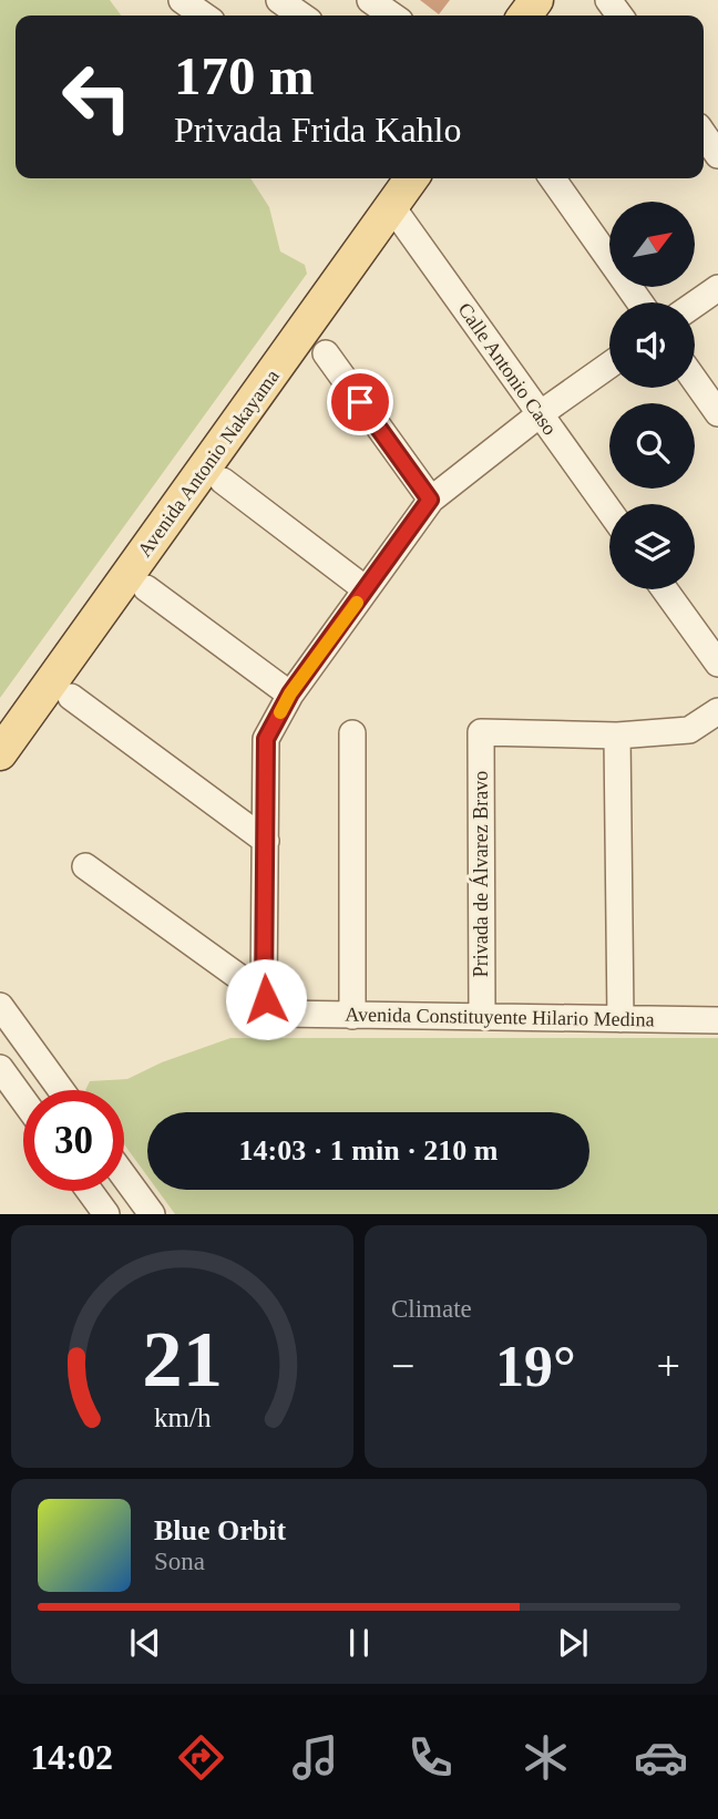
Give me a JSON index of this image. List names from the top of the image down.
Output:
{
  "streets": {
    "main road": ["Avenida Antonio Nakayama"],
    "street": ["Calle Antonio Caso", "Privada de Álvarez Bravo", "Avenida Constituyente Hilario Medina"]
  },
  "crossings": [
    ["Calle Antonio Caso", "Avenida Antonio Nakayama"],
    ["Privada de Álvarez Bravo", "Avenida Constituyente Hilario Medina"]
  ],
  "north": "top right",
  "page": {
    "turn": ["170 m", "Privada Frida Kahlo"],
    "limit": "30",
    "trip": "14:03 · 1 min · 210 m",
    "tile": "Climate",
    "heat": ["−", "19°", "+"],
    "song": ["Blue Orbit", "Sona"],
    "tabs": "14:02",
    "gauge": ["21", "km/h"]
  }
}
